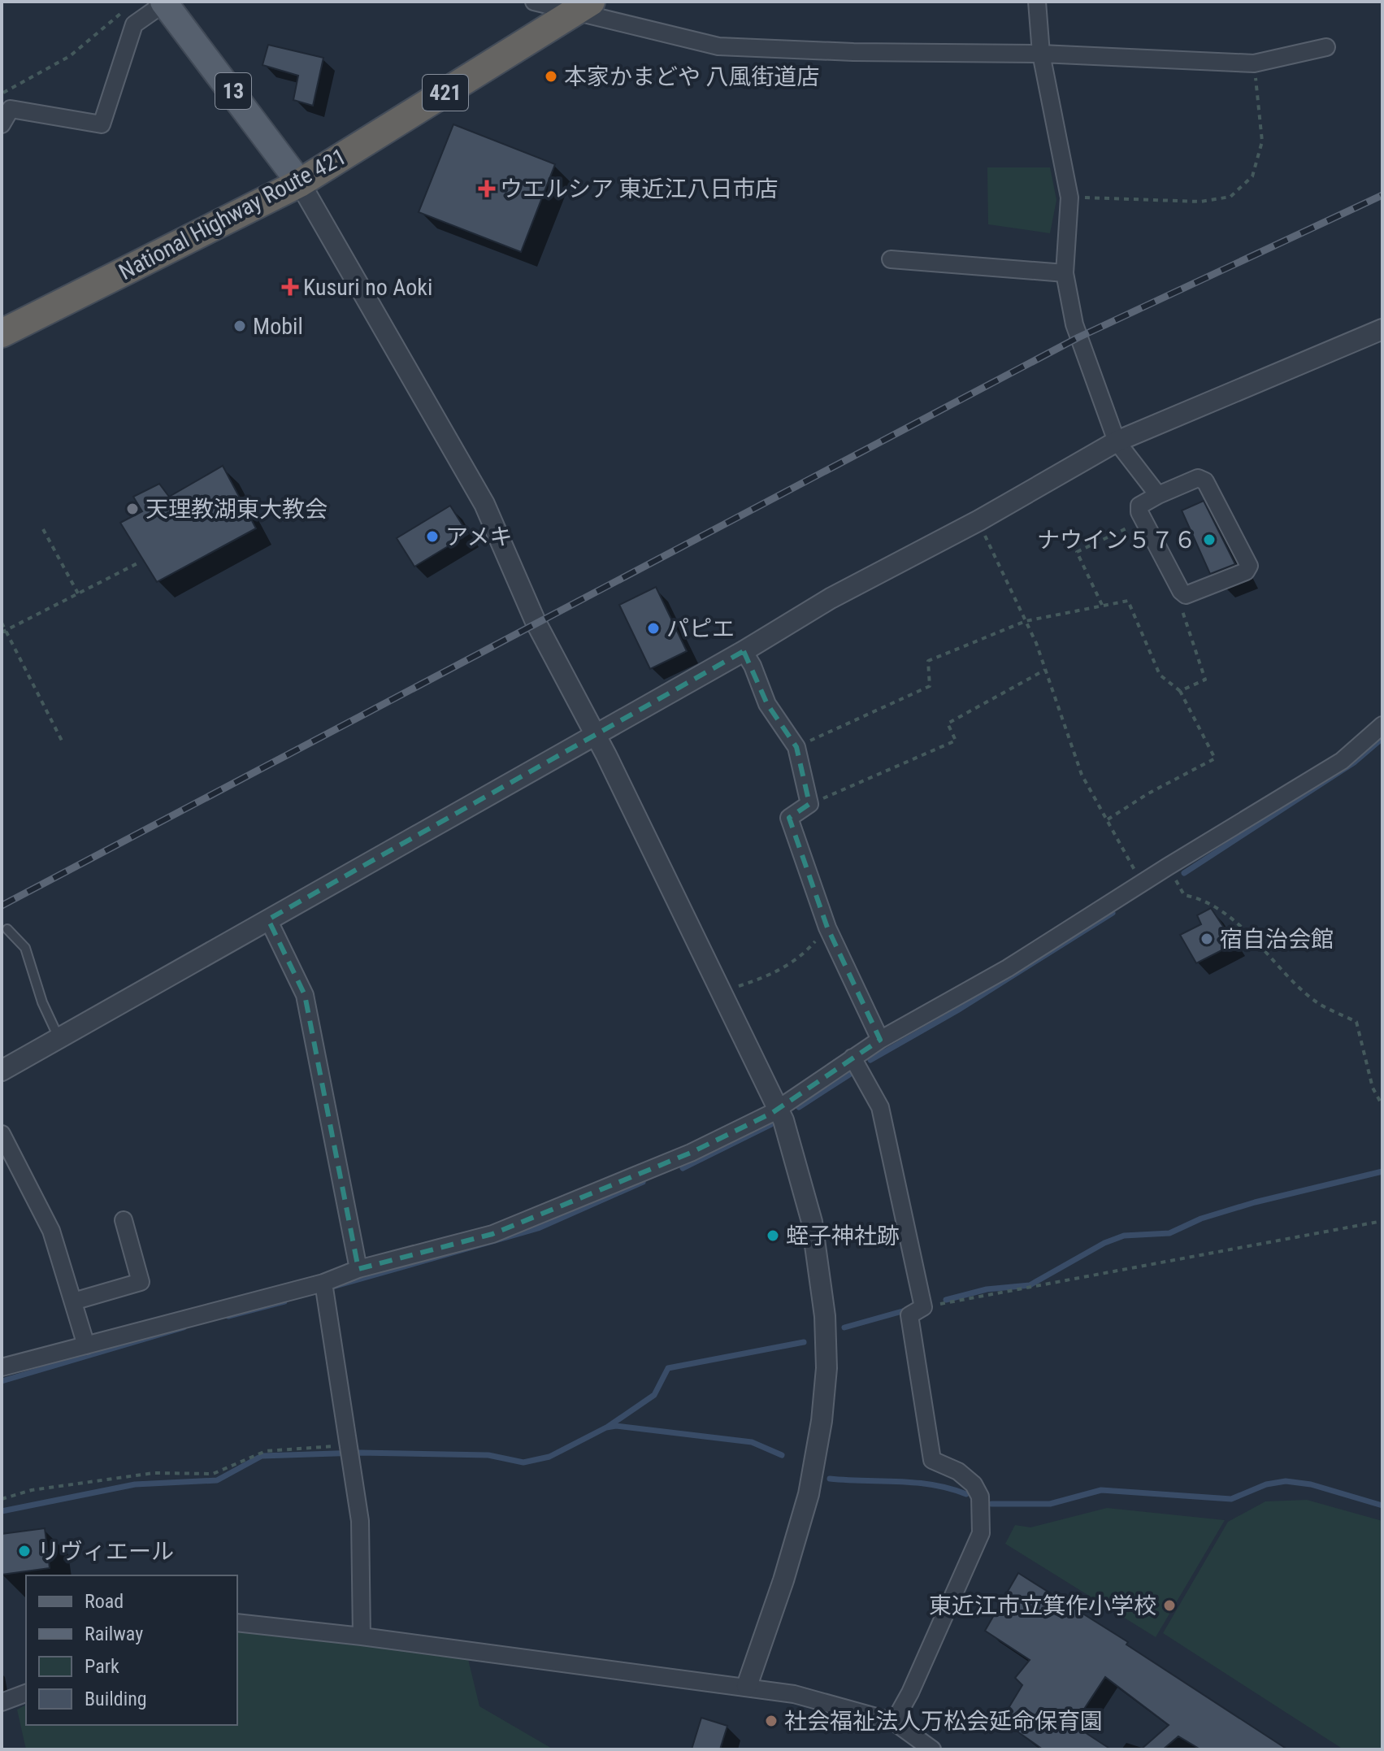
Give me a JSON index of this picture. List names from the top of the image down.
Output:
{
  "streets": {
    "highway": ["421", "National Highway Route 421"],
    "main road": ["13"]
  },
  "crossings": [
    ["13", "National Highway Route 421"]
  ],
  "places": {
    "other": [
      "本家かまどや 八風街道店",
      "Mobil",
      "天理教湖東大教会",
      "アメキ",
      "ナウイン５７６",
      "パピエ",
      "宿自治会館",
      "蛭子神社跡",
      "リヴィエール",
      "東近江市立箕作小学校",
      "社会福祉法人万松会延命保育園"
    ],
    "health": ["ウエルシア 東近江八日市店", "Kusuri no Aoki"]
  },
  "legend": [
    "Road",
    "Railway",
    "Park",
    "Building"
  ]
}
